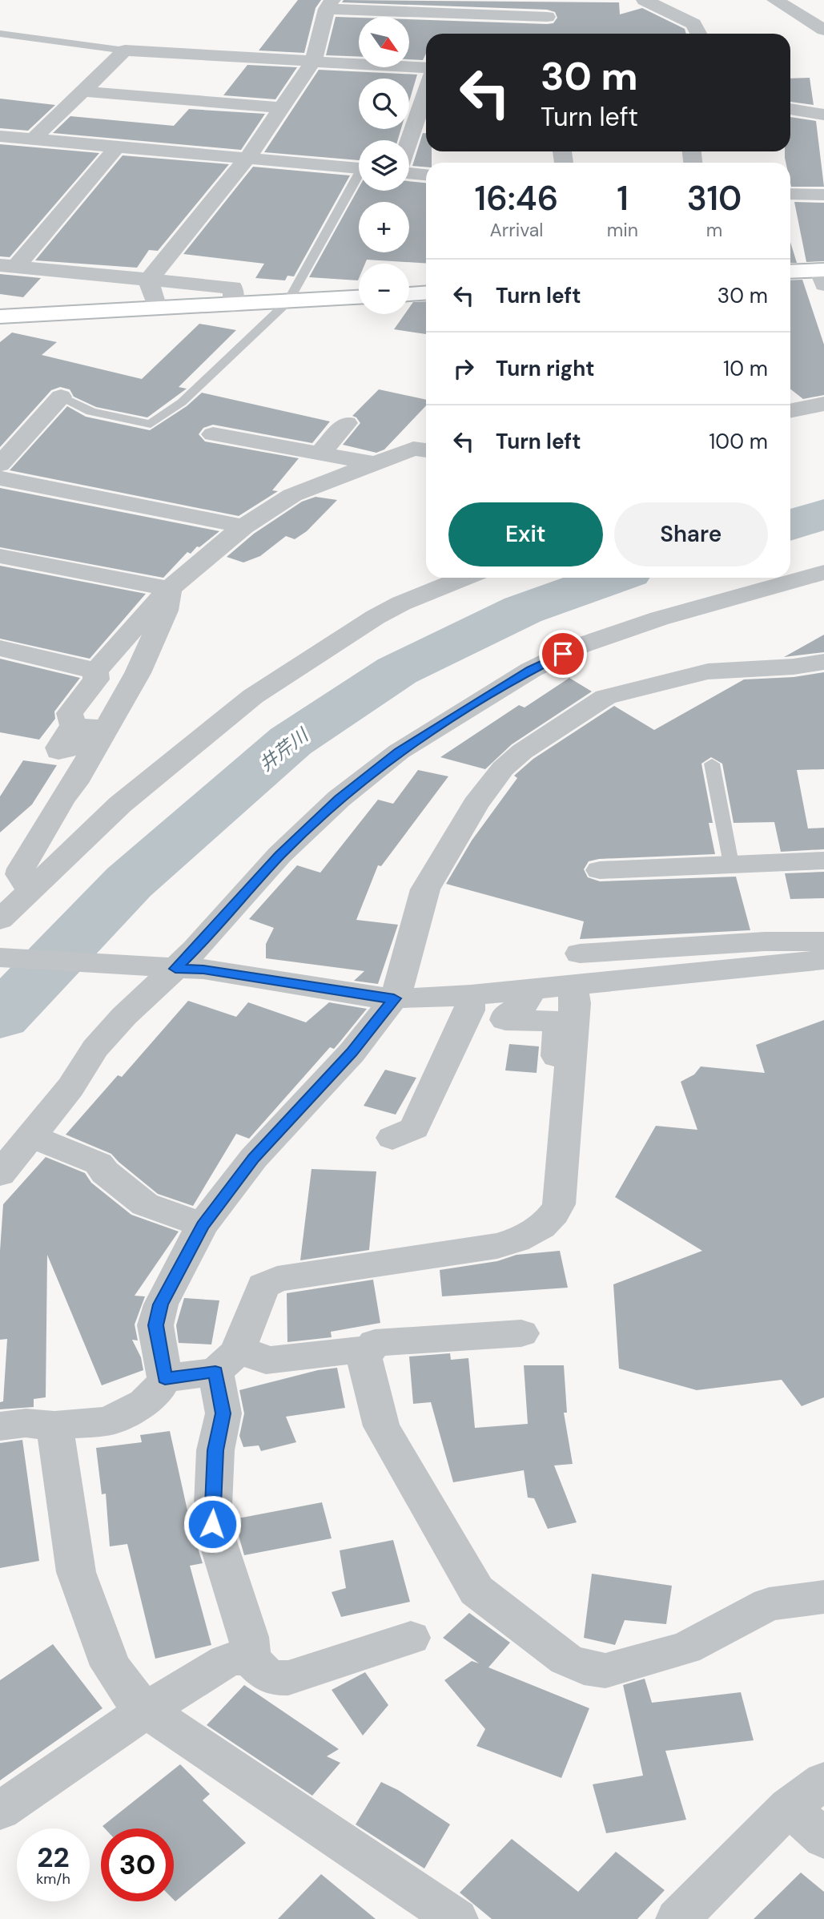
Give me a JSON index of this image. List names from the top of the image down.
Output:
{
  "water": ["井芹川"],
  "north": "bottom right",
  "page": {
    "map_buttons": ["+", "−"],
    "turn": ["30 m", "Turn left"],
    "eta": [
      "16:46",
      "Arrival",
      "1",
      "min",
      "310",
      "m"
    ],
    "list": [
      {
        "name": "Turn left",
        "value": "30 m"
      },
      {
        "name": "Turn right",
        "value": "10 m"
      },
      {
        "name": "Turn left",
        "value": "100 m"
      }
    ],
    "buttons": ["Exit", "Share"],
    "speed": "22 km/h",
    "limit": "30"
  }
}
